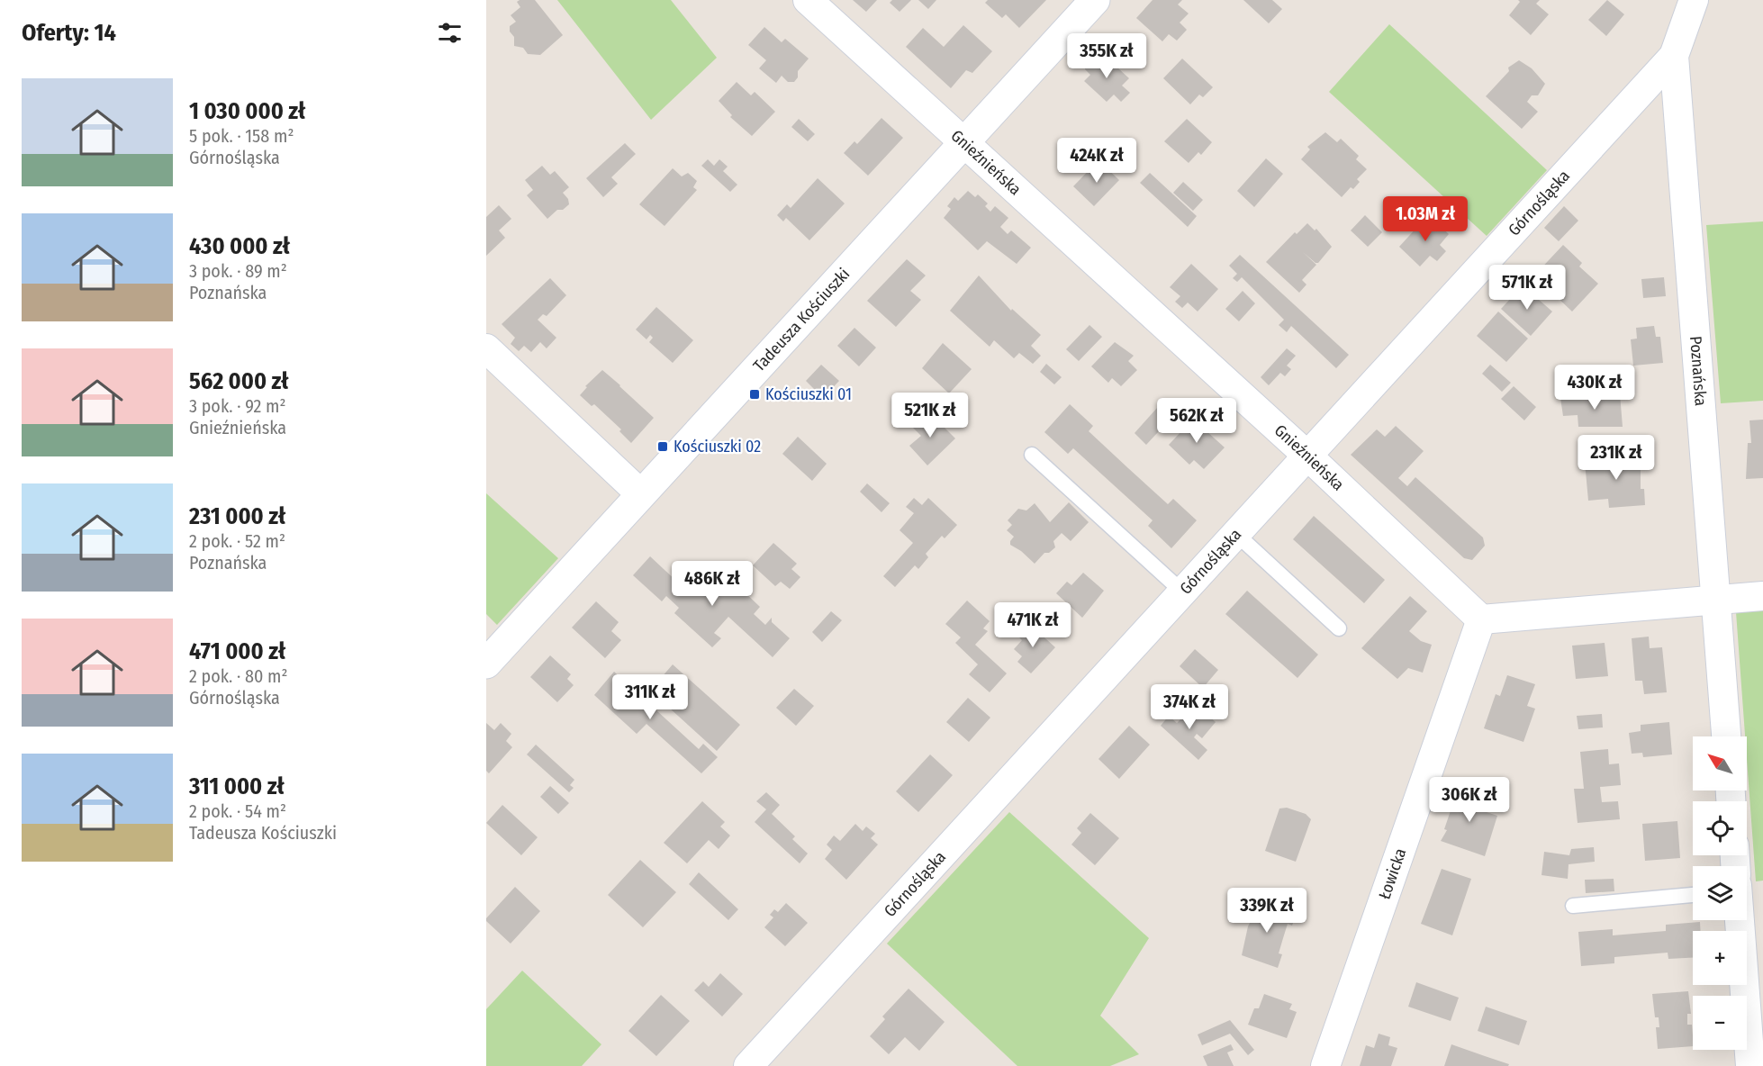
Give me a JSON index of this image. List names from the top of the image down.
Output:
{
  "streets": {
    "street": [
      "Gnieźnieńska",
      "Górnośląska",
      "Tadeusza Kościuszki",
      "Poznańska",
      "Łowicka"
    ]
  },
  "crossings": [
    ["Gnieźnieńska", "Górnośląska"],
    ["Gnieźnieńska", "Tadeusza Kościuszki"],
    ["Gnieźnieńska", "Łowicka"],
    ["Górnośląska", "Poznańska"]
  ],
  "places": {
    "transit": ["Kościuszki 01", "Kościuszki 02"]
  },
  "north": "top left",
  "page": {
    "heading": "Oferty: 14",
    "price": [
      "355K zł",
      "424K zł",
      "1.03M zł",
      "571K zł",
      "430K zł",
      "521K zł",
      "562K zł",
      "231K zł",
      "486K zł",
      "471K zł",
      "311K zł",
      "374K zł",
      "306K zł",
      "339K zł"
    ],
    "list": [
      {
        "name": "1 030 000 zł",
        "note": "5 pok. · 158 m² · Górnośląska"
      },
      {
        "name": "430 000 zł",
        "note": "3 pok. · 89 m² · Poznańska"
      },
      {
        "name": "562 000 zł",
        "note": "3 pok. · 92 m² · Gnieźnieńska"
      },
      {
        "name": "231 000 zł",
        "note": "2 pok. · 52 m² · Poznańska"
      },
      {
        "name": "471 000 zł",
        "note": "2 pok. · 80 m² · Górnośląska"
      },
      {
        "name": "311 000 zł",
        "note": "2 pok. · 54 m² · Tadeusza Kościuszki"
      }
    ],
    "map_buttons": ["+", "−"]
  }
}
